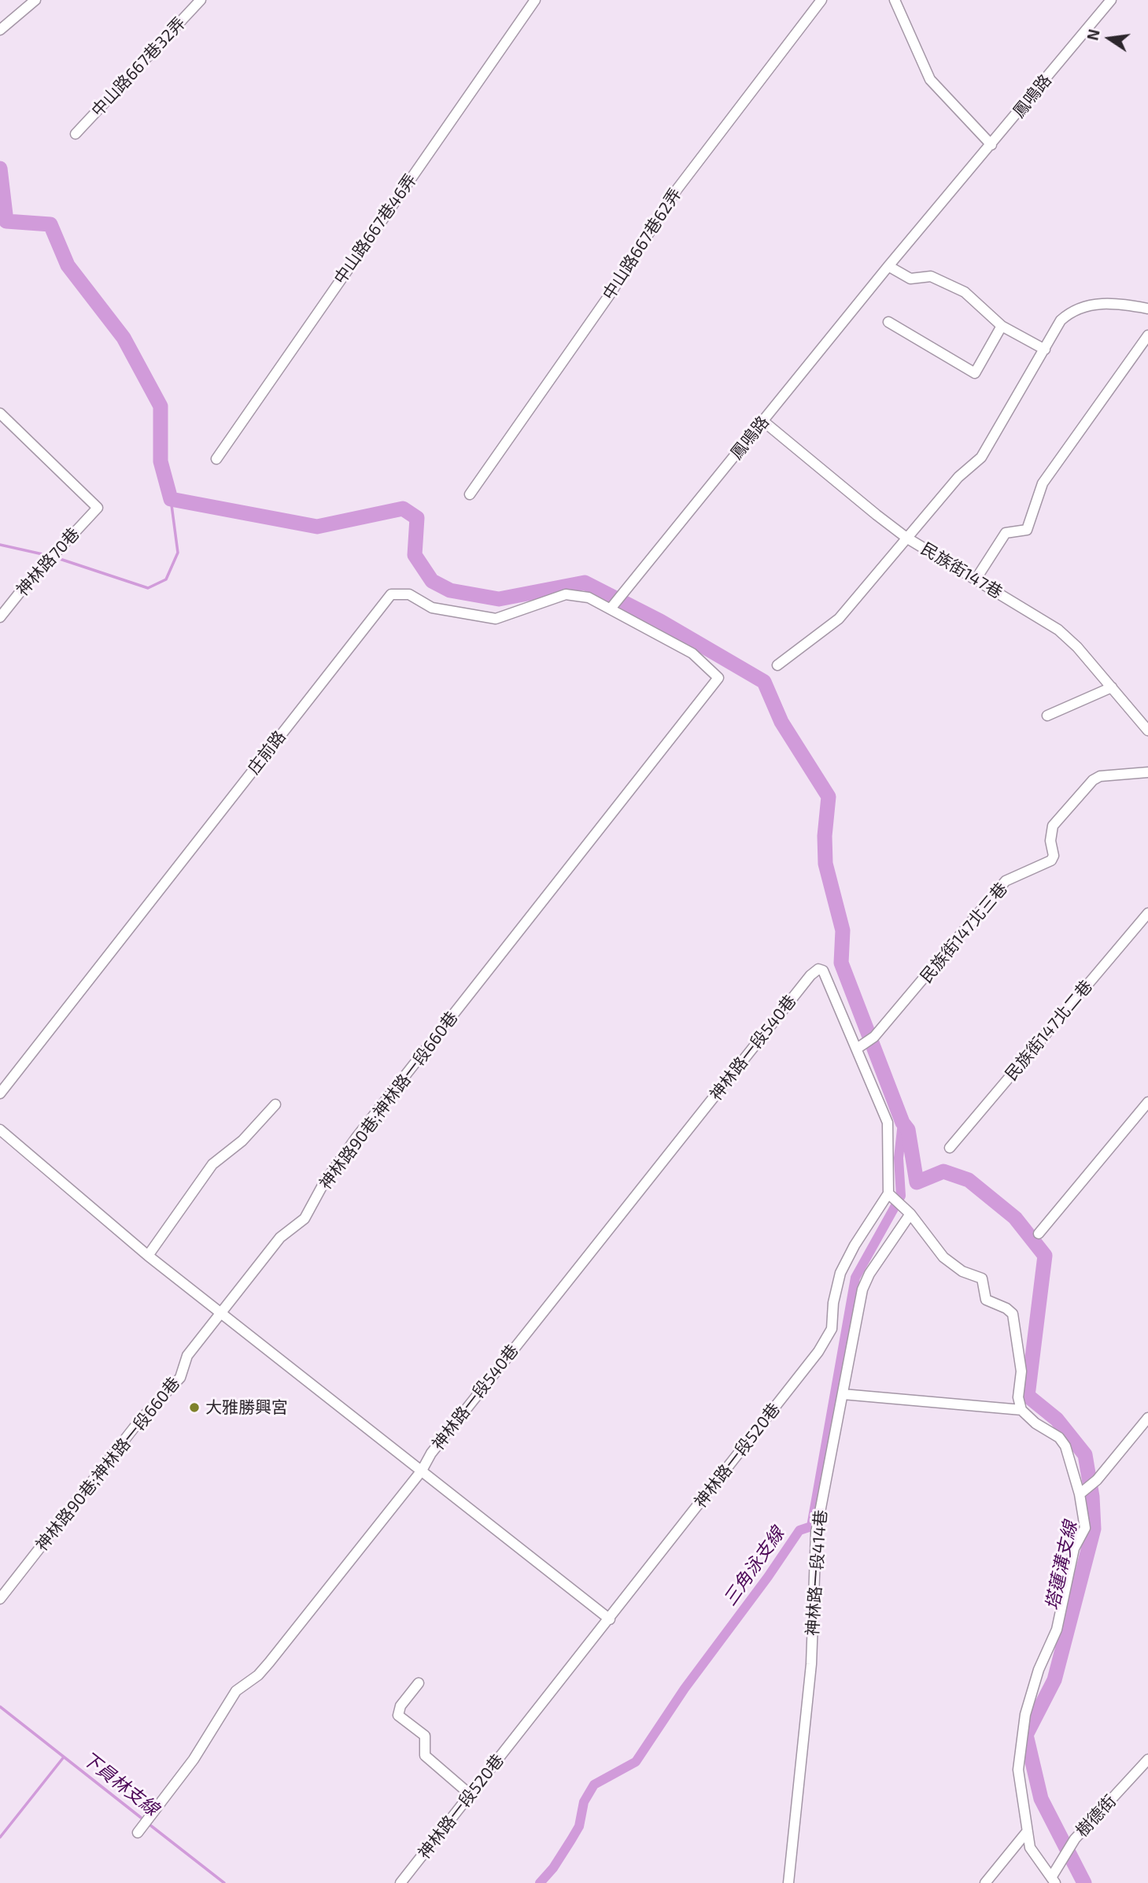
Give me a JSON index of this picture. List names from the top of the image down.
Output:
{
  "streets": {
    "street": [
      "中山路667巷32弄",
      "鳳鳴路",
      "中山路667巷46弄",
      "中山路667巷62弄",
      "神林路70巷",
      "民族街147巷",
      "庄前路",
      "民族街147北三巷",
      "民族街147北二巷",
      "神林路一段540巷",
      "神林路90巷;神林路一段660巷",
      "神林路一段520巷",
      "神林路一段414巷",
      "樹德街"
    ]
  },
  "crossings": [
    ["鳳鳴路", "民族街147巷"],
    ["鳳鳴路", "庄前路"],
    ["鳳鳴路", "神林路90巷;神林路一段660巷"],
    ["庄前路", "神林路90巷;神林路一段660巷"],
    ["民族街147北三巷", "神林路一段540巷"]
  ],
  "water": ["塔蓮溝支線", "三角泳支線", "下員林支線"],
  "places": ["大雅勝興宮"],
  "north": "left"
}
